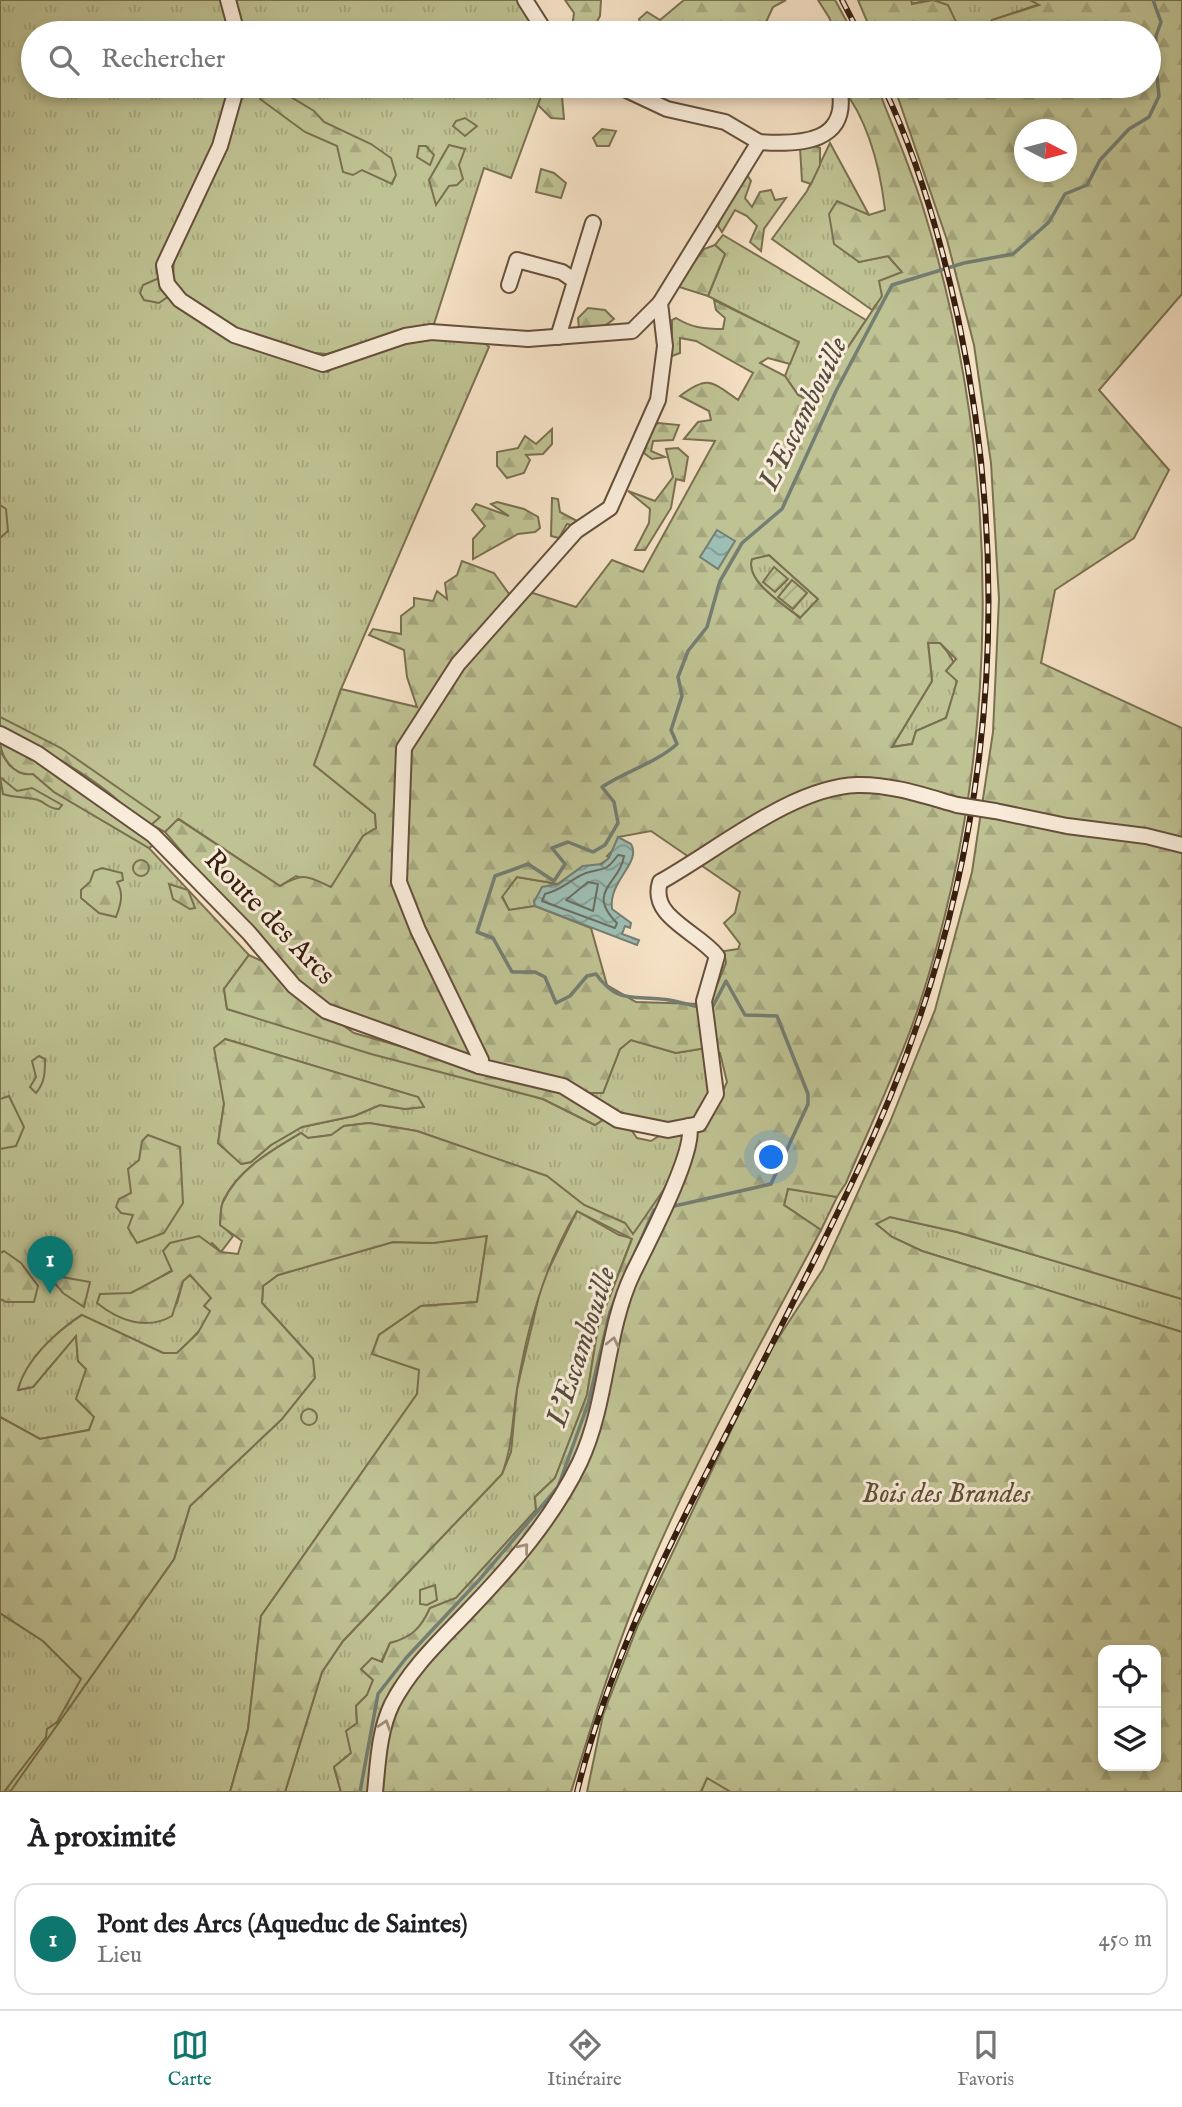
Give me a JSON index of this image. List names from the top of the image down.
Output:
{
  "streets": {
    "street": ["Route des Arcs"]
  },
  "water": ["L'Escambouille"],
  "parks": ["Bois des Brandes"],
  "north": "right",
  "page": {
    "search": "Rechercher",
    "pins": "1",
    "heading": "À proximité",
    "list": [
      {
        "mark": "1",
        "name": "Pont des Arcs (Aqueduc de Saintes)",
        "note": "Lieu",
        "value": "450 m"
      }
    ],
    "nav": ["Carte", "Itinéraire", "Favoris"]
  }
}
